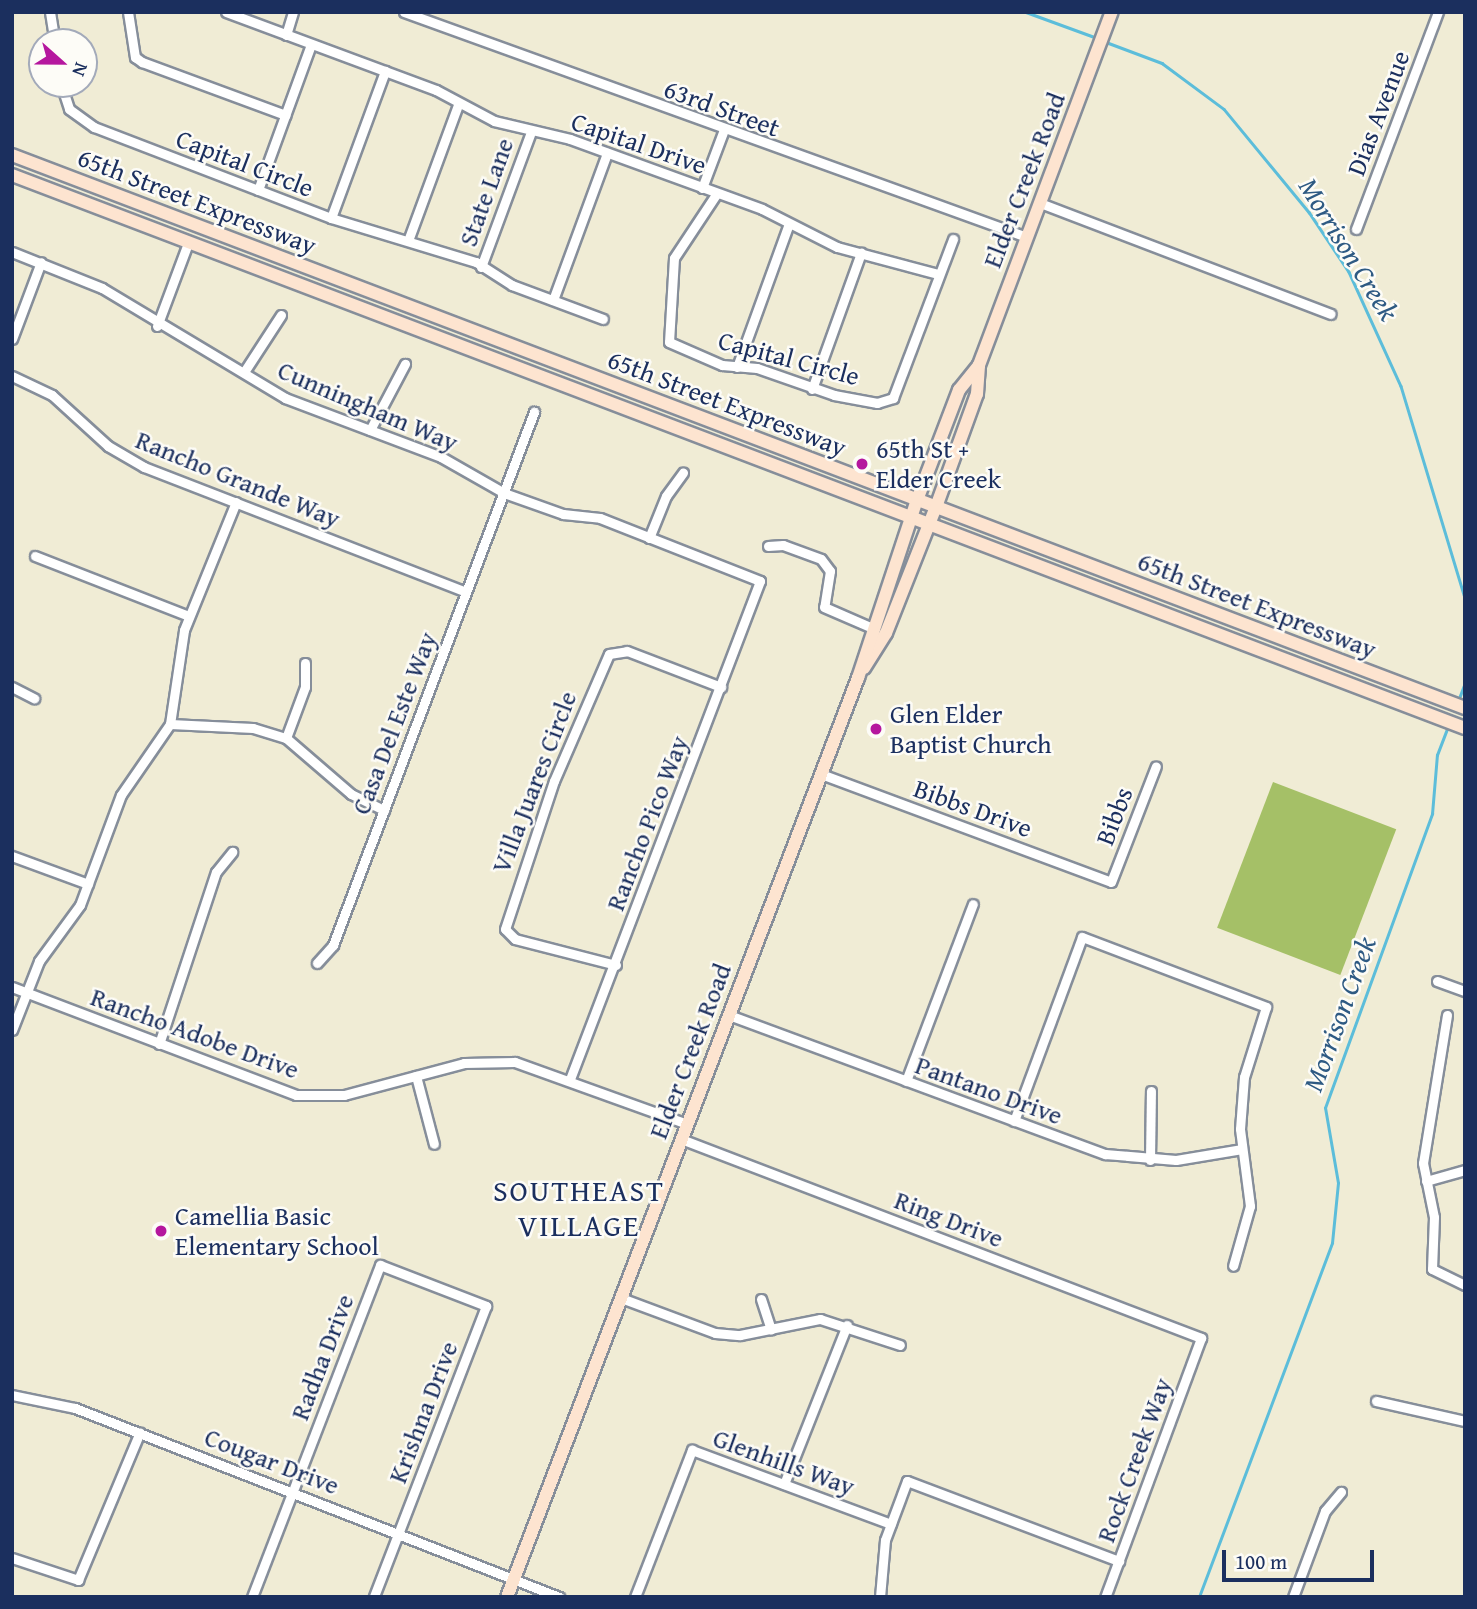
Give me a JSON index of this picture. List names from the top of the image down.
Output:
{
  "streets": {
    "main road": ["Elder Creek Road", "65th Street Expressway"],
    "street": [
      "63rd Street",
      "Dias Avenue",
      "Capital Drive",
      "Capital Circle",
      "State Lane",
      "Cunningham Way",
      "Rancho Grande Way",
      "Casa Del Este Way",
      "Villa Juares Circle",
      "Bibbs Drive",
      "Bibbs",
      "Rancho Pico Way",
      "Rancho Adobe Drive",
      "Pantano Drive",
      "Ring Drive",
      "Radha Drive",
      "Krishna Drive",
      "Rock Creek Way",
      "Cougar Drive",
      "Glenhills Way"
    ]
  },
  "crossings": [
    ["63rd Street", "Elder Creek Road"],
    ["Capital Drive", "Capital Circle"],
    ["Capital Drive", "State Lane"],
    ["Capital Circle", "State Lane"],
    ["Elder Creek Road", "65th Street Expressway"],
    ["Elder Creek Road", "Bibbs Drive"],
    ["Elder Creek Road", "Rancho Adobe Drive"],
    ["Elder Creek Road", "Pantano Drive"],
    ["Elder Creek Road", "Ring Drive"],
    ["Elder Creek Road", "Cougar Drive"],
    ["Cunningham Way", "Casa Del Este Way"],
    ["Cunningham Way", "Rancho Pico Way"],
    ["Rancho Grande Way", "Casa Del Este Way"],
    ["Villa Juares Circle", "Rancho Pico Way"],
    ["Bibbs Drive", "Bibbs"],
    ["Rancho Pico Way", "Rancho Adobe Drive"],
    ["Ring Drive", "Rock Creek Way"],
    ["Radha Drive", "Krishna Drive"],
    ["Radha Drive", "Cougar Drive"],
    ["Krishna Drive", "Cougar Drive"]
  ],
  "districts": ["SOUTHEAST VILLAGE"],
  "water": ["Morrison Creek"],
  "places": ["65th St + Elder Creek", "Glen Elder Baptist Church", "Camellia Basic Elementary School"],
  "scale_bar": "100 m",
  "north": "right"
}
